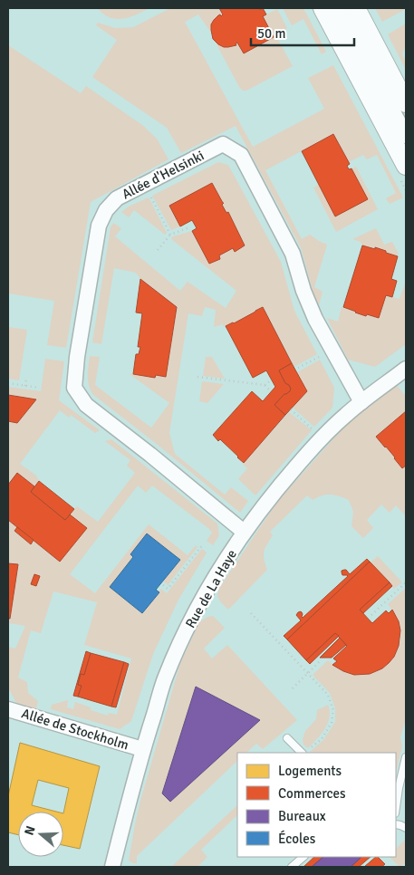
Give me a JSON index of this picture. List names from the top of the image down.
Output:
{
  "streets": {
    "street": ["Allée d'Helsinki", "Rue de La Haye", "Allée de Stockholm"]
  },
  "crossings": [
    ["Allée d'Helsinki", "Rue de La Haye"],
    ["Rue de La Haye", "Allée de Stockholm"]
  ],
  "legend": [
    "Logements",
    "Commerces",
    "Bureaux",
    "Écoles"
  ],
  "scale_bar": "50 m",
  "north": "left"
}
